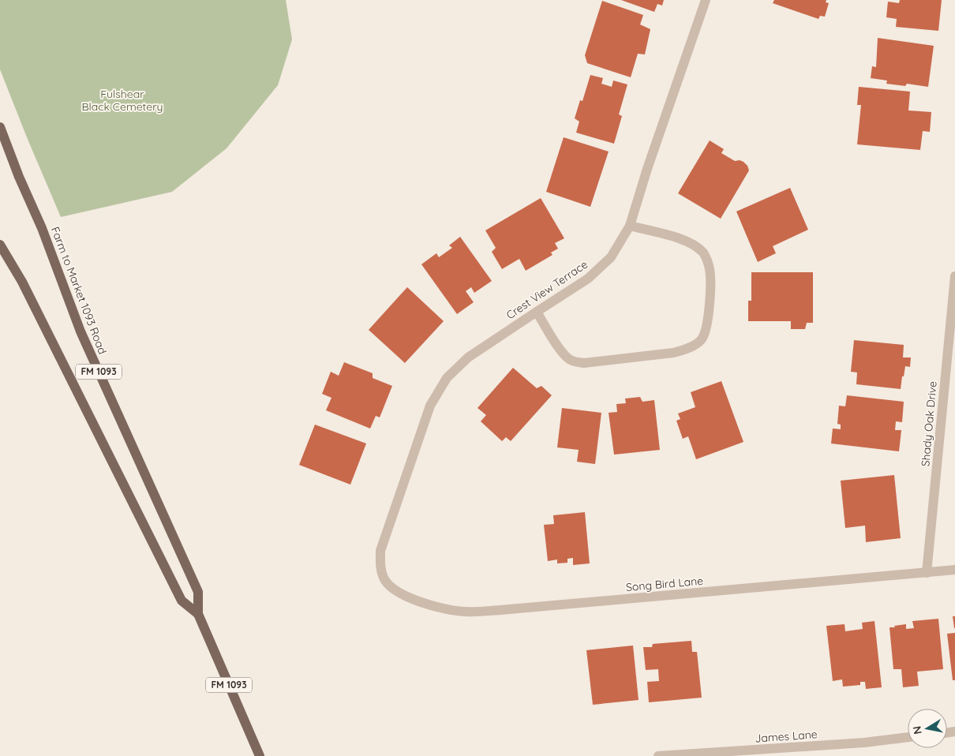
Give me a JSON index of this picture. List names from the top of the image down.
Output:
{
  "streets": {
    "main road": ["Farm to Market 1093 Road", "FM 1093"],
    "street": [
      "Crest View Terrace",
      "Shady Oak Drive",
      "Song Bird Lane",
      "James Lane"
    ]
  },
  "crossings": [
    ["Crest View Terrace", "Song Bird Lane"],
    ["Shady Oak Drive", "Song Bird Lane"]
  ],
  "parks": ["Fulshear Black Cemetery"],
  "north": "left"
}
